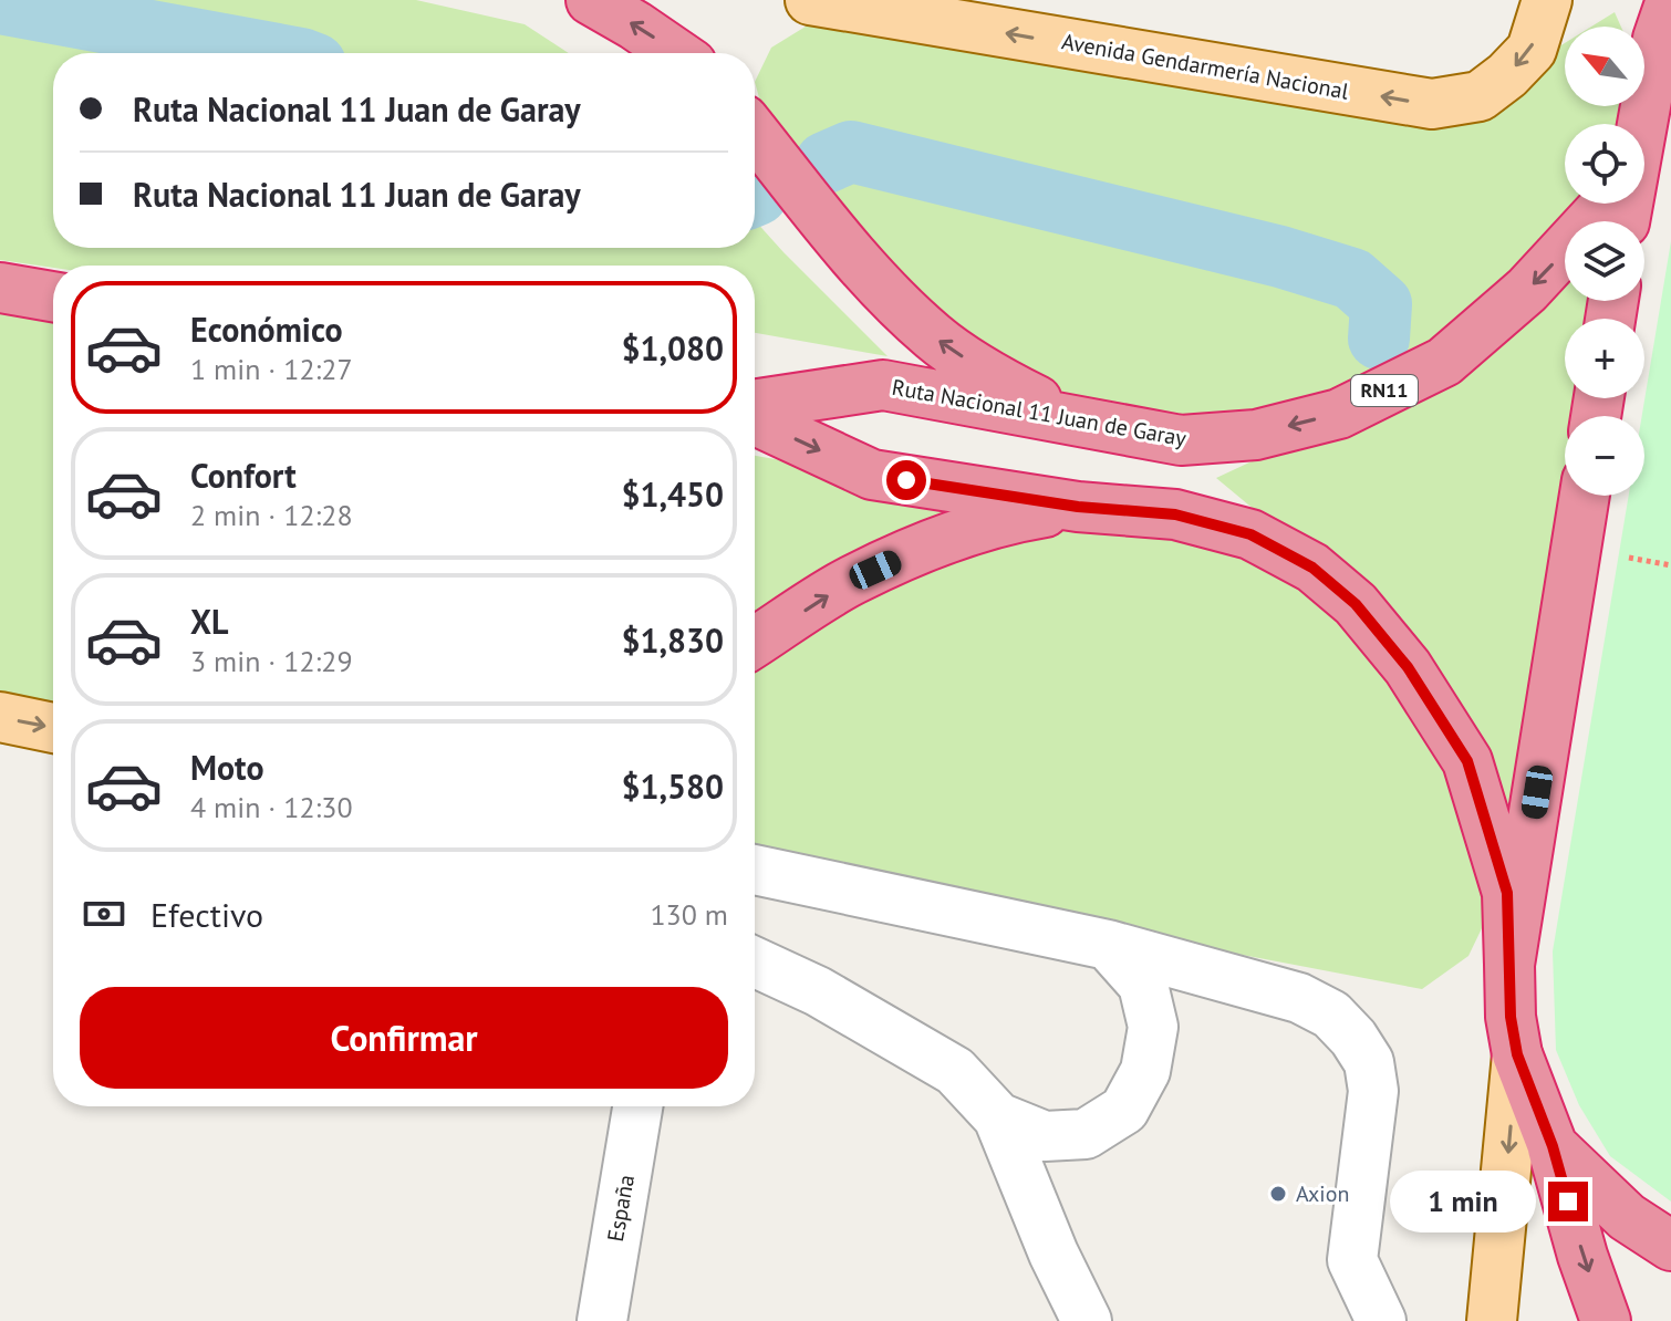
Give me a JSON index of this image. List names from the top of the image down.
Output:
{
  "streets": {
    "highway": ["RN11", "Ruta Nacional 11 Juan de Garay"],
    "main road": ["Avenida Gendarmería Nacional"],
    "street": ["España"]
  },
  "one_way": ["Avenida Gendarmería Nacional", "Ruta Nacional 11 Juan de Garay"],
  "places": ["Axion"],
  "north": "top left",
  "page": {
    "map_buttons": ["+", "−"],
    "banner": ["Ruta Nacional 11 Juan de Garay", "Ruta Nacional 11 Juan de Garay"],
    "list": [
      {
        "name": "Económico",
        "note": "1 min · 12:27",
        "value": "$1,080"
      },
      {
        "name": "Confort",
        "note": "2 min · 12:28",
        "value": "$1,450"
      },
      {
        "name": "XL",
        "note": "3 min · 12:29",
        "value": "$1,830"
      },
      {
        "name": "Moto",
        "note": "4 min · 12:30",
        "value": "$1,580"
      }
    ],
    "pay": ["Efectivo", "130 m"],
    "buttons": "Confirmar",
    "bubble": "1 min"
  }
}
